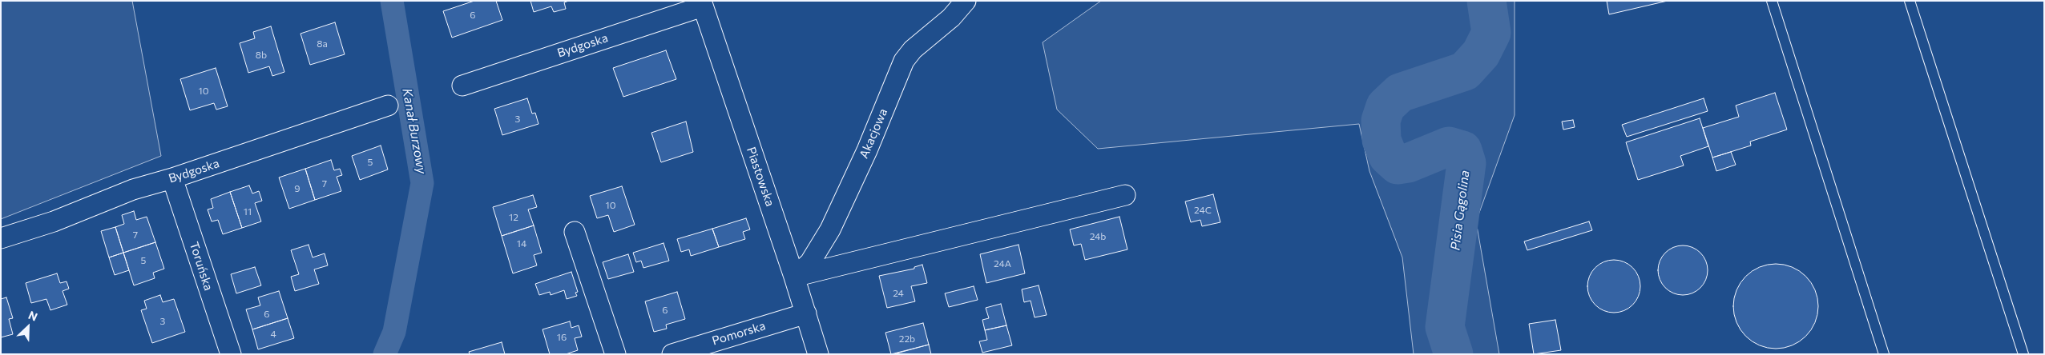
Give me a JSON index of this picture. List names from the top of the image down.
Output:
{
  "streets": {
    "street": [
      "Bydgoska",
      "Akacjowa",
      "Piastowska",
      "Toruńska",
      "Pomorska"
    ]
  },
  "crossings": [
    ["Bydgoska", "Piastowska"],
    ["Bydgoska", "Toruńska"],
    ["Akacjowa", "Piastowska"],
    ["Piastowska", "Pomorska"]
  ],
  "water": ["Kanał Burzowy", "Pisia Gągolina"],
  "house_numbers": [
    "6",
    "8a",
    "8b",
    "10",
    "3",
    "5",
    "7",
    "9",
    "10",
    "24C",
    "11",
    "12",
    "7",
    "24b",
    "14",
    "5",
    "24A",
    "24",
    "6",
    "6",
    "3",
    "4",
    "16",
    "22b"
  ],
  "north": "top right"
}
